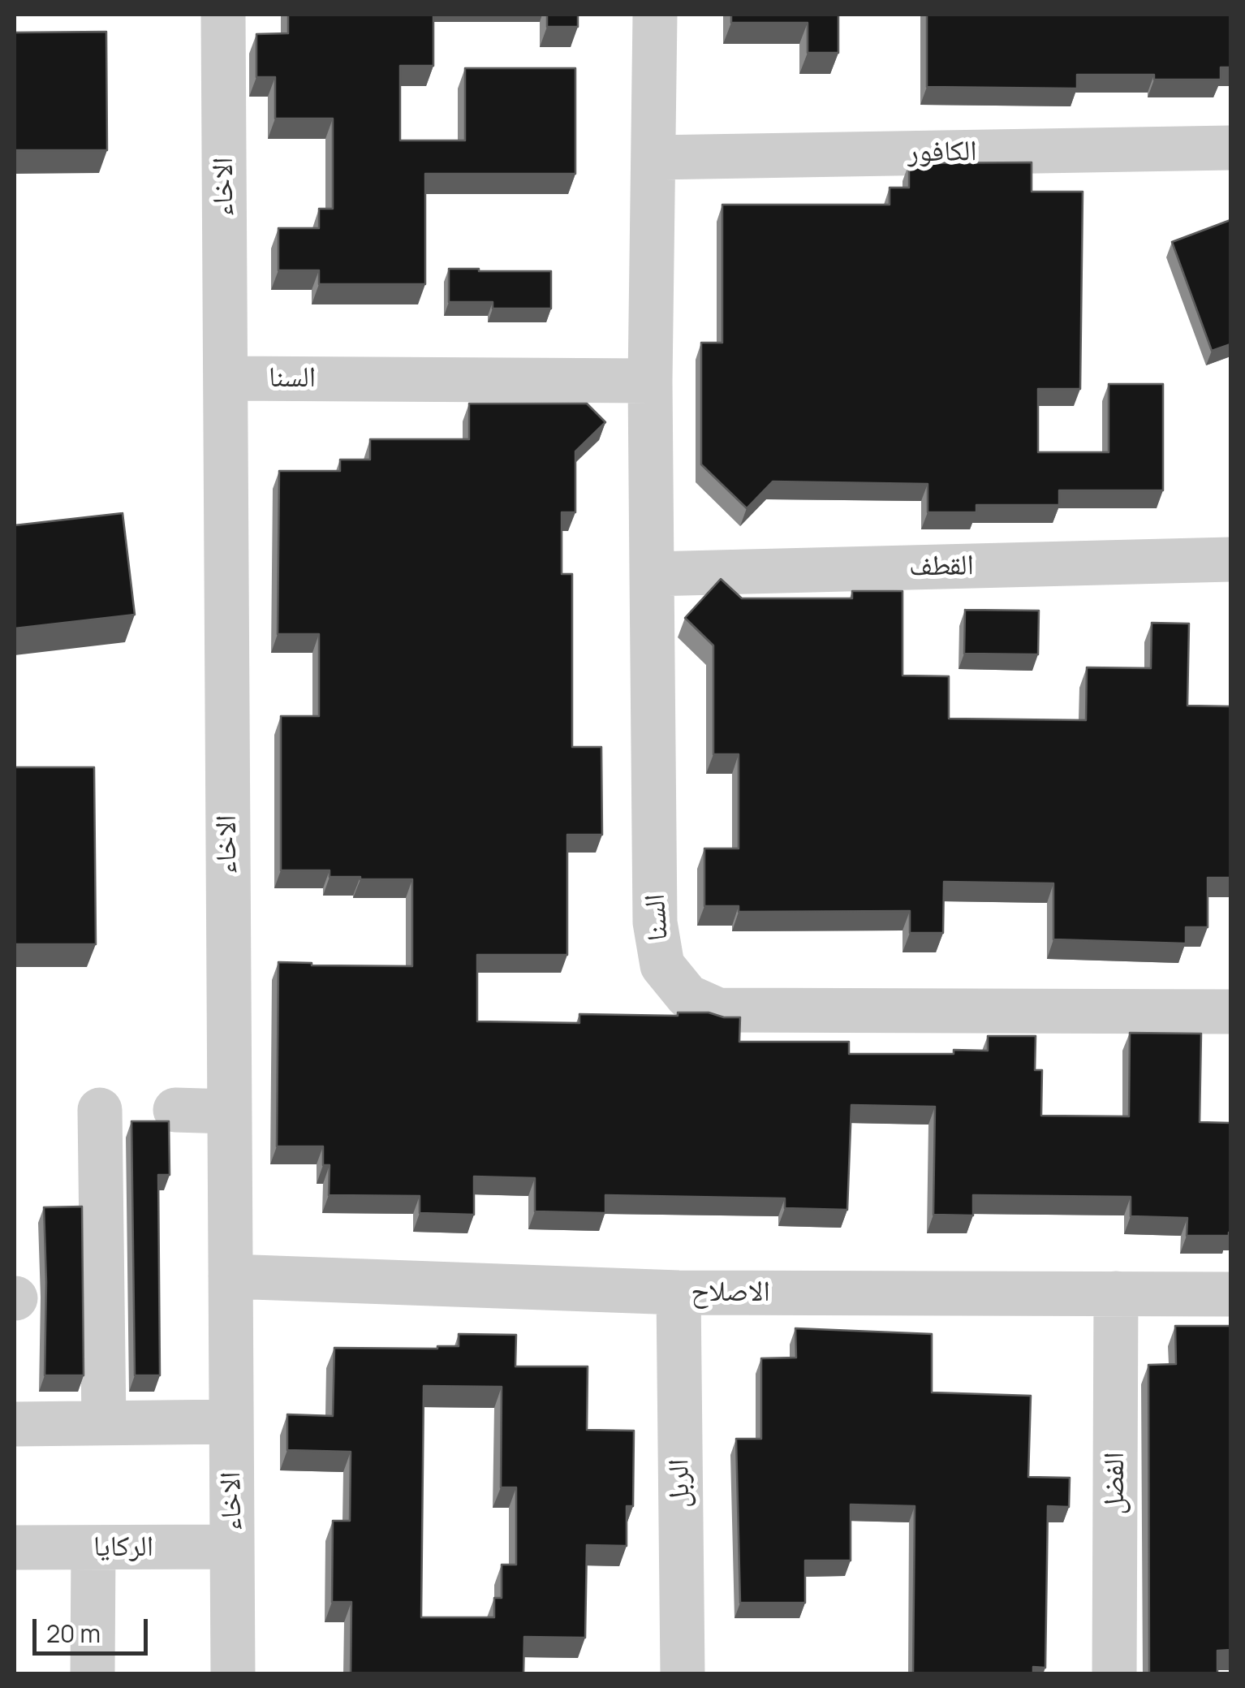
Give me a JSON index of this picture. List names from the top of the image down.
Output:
{
  "streets": {
    "street": [
      "الكافور",
      "الاخاء",
      "السنا",
      "القطف",
      "الاصلاح",
      "الربل",
      "الفضل",
      "الركايا"
    ]
  },
  "crossings": [
    ["الكافور", "السنا"],
    ["الاخاء", "السنا"],
    ["الاخاء", "الاصلاح"],
    ["الاخاء", "الركايا"],
    ["السنا", "القطف"],
    ["الاصلاح", "الربل"],
    ["الاصلاح", "الفضل"]
  ],
  "scale_bar": "20 m"
}
